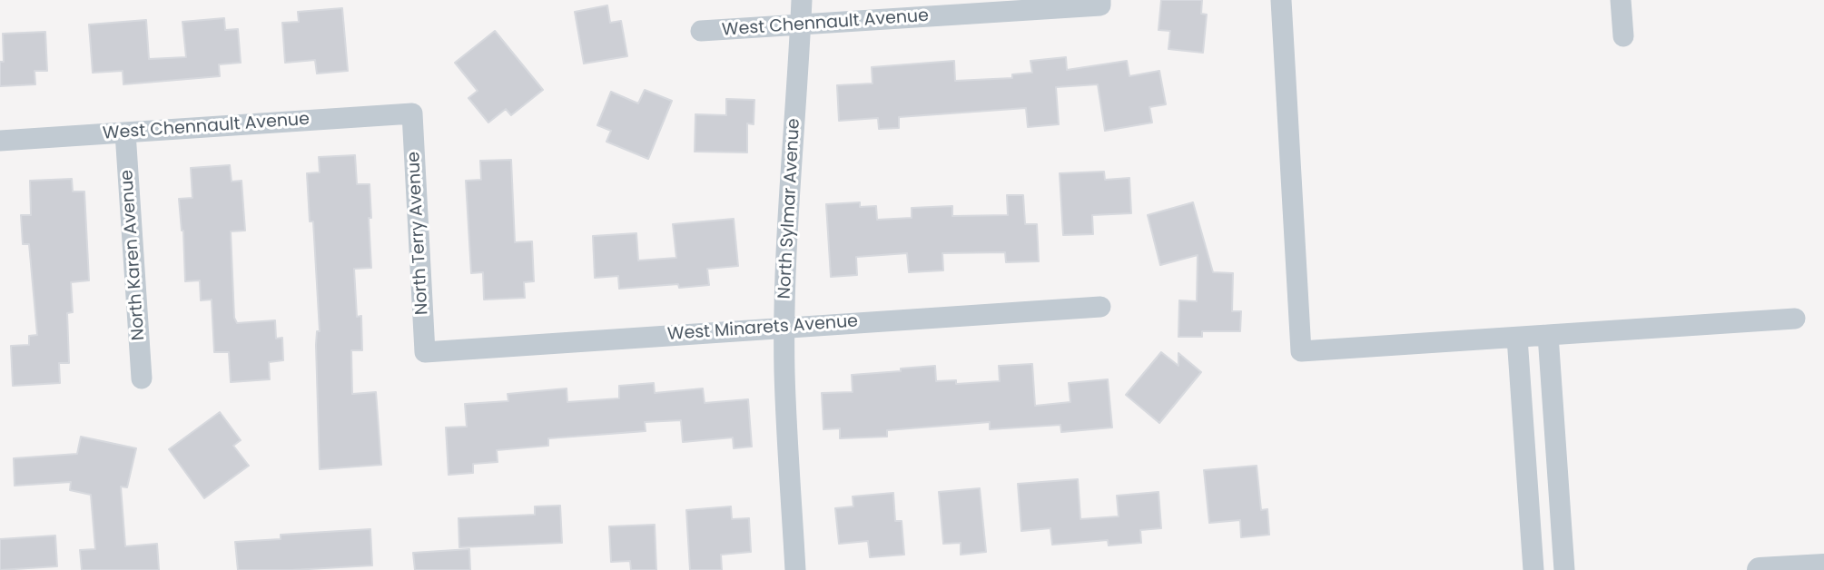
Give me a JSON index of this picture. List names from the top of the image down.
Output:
{
  "streets": {
    "street": [
      "West Chennault Avenue",
      "North Sylmar Avenue",
      "North Terry Avenue",
      "North Karen Avenue",
      "West Minarets Avenue"
    ]
  },
  "crossings": [
    ["West Chennault Avenue", "North Sylmar Avenue"],
    ["West Chennault Avenue", "North Terry Avenue"],
    ["West Chennault Avenue", "North Karen Avenue"],
    ["North Sylmar Avenue", "West Minarets Avenue"],
    ["North Terry Avenue", "West Minarets Avenue"]
  ]
}
